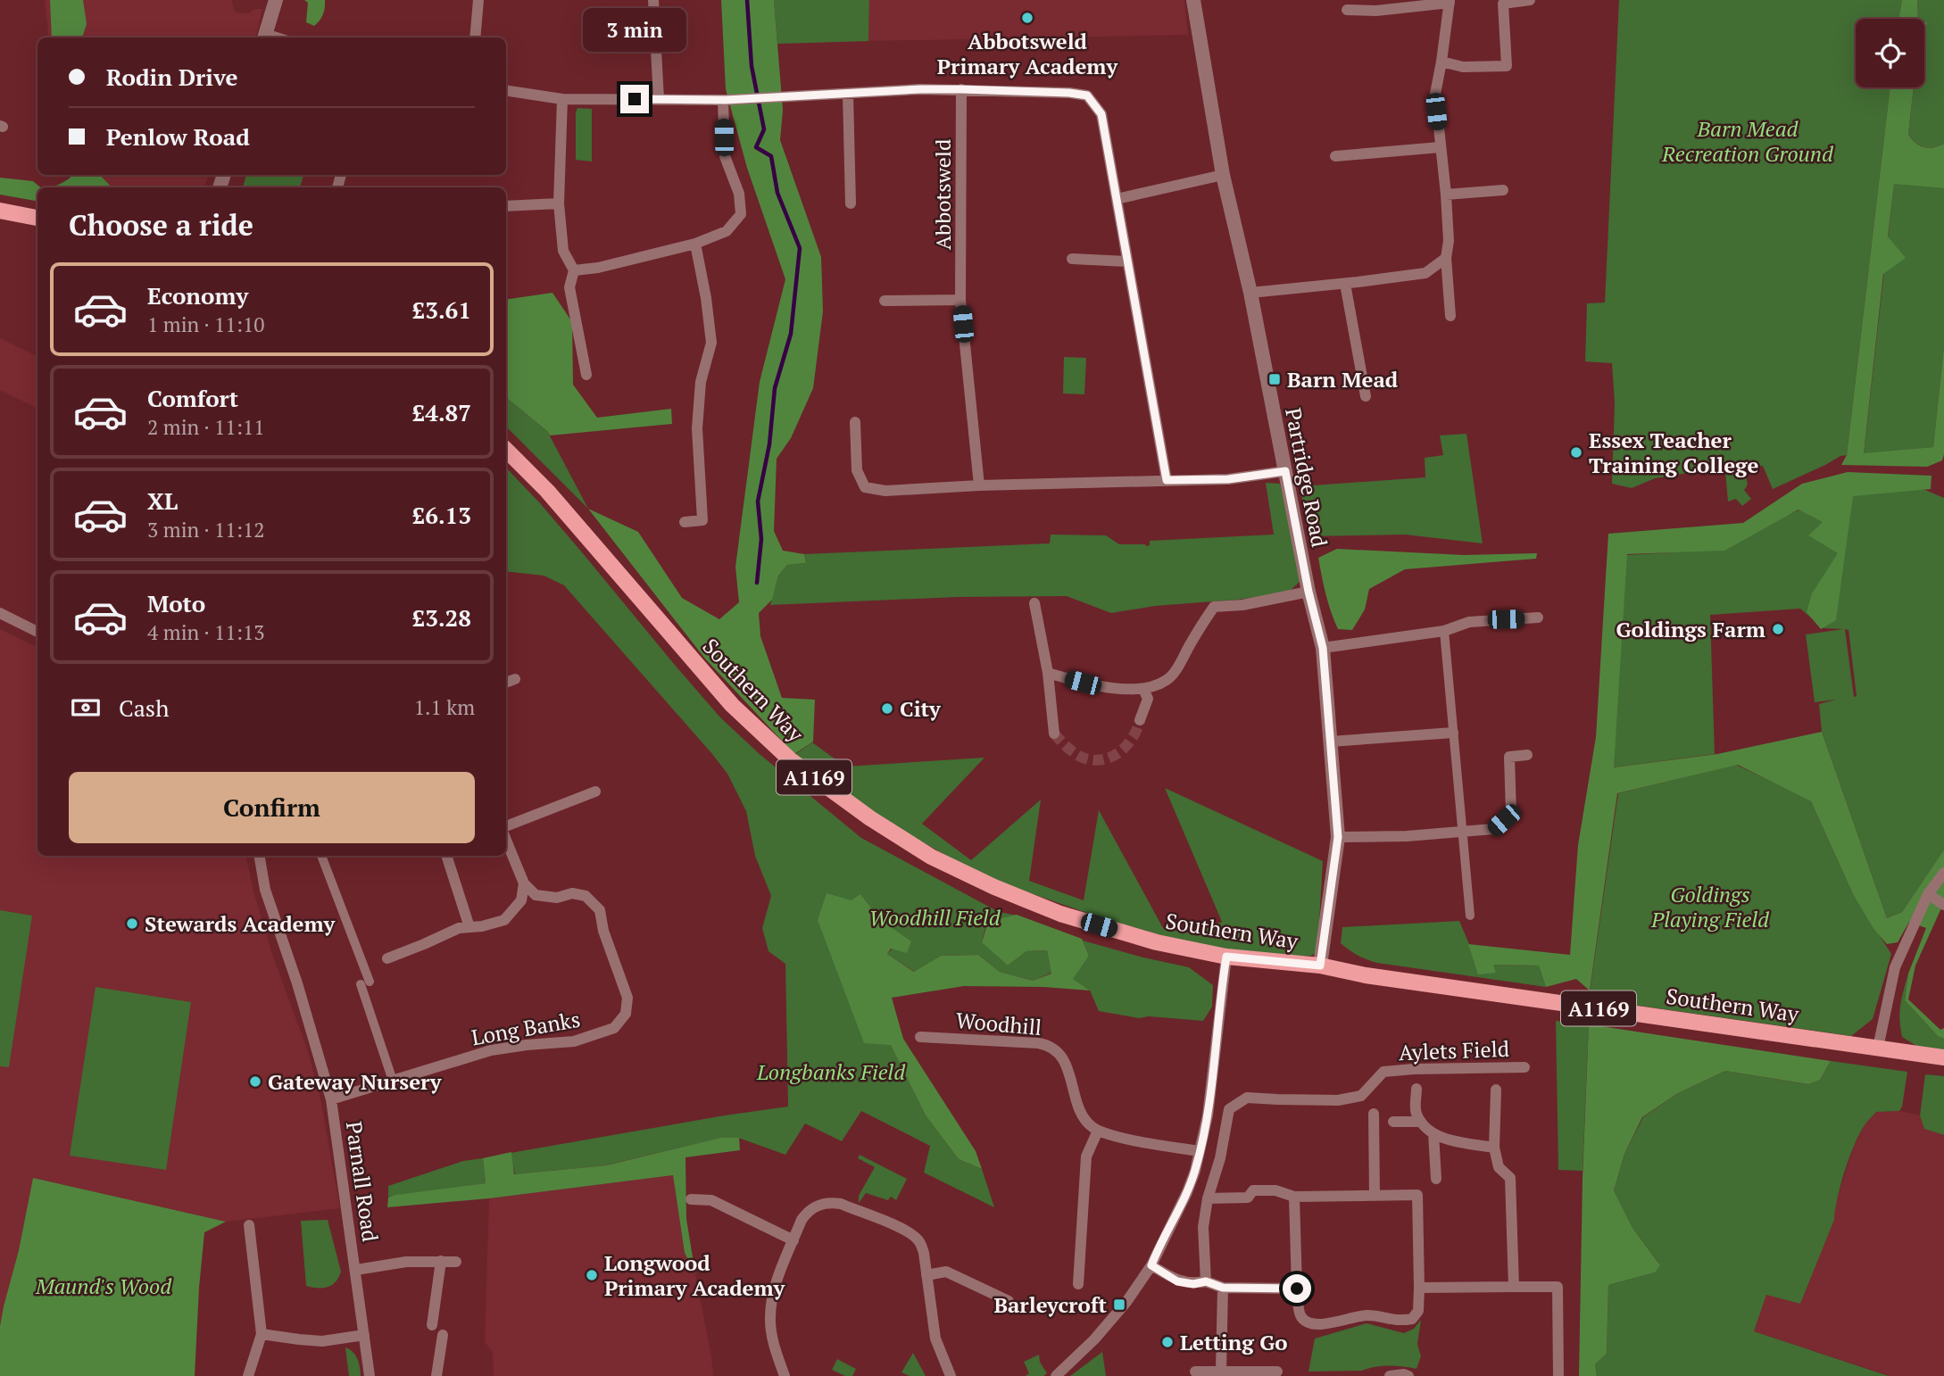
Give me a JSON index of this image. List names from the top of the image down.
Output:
{
  "streets": {
    "main road": ["Southern Way", "A1169"],
    "street": [
      "Abbotsweld",
      "Partridge Road",
      "Woodhill",
      "Long Banks",
      "Aylets Field",
      "Parnall Road"
    ]
  },
  "crossings": [
    ["Partridge Road", "Southern Way"],
    ["Long Banks", "Parnall Road"]
  ],
  "parks": [
    "Barn Mead Recreation Ground",
    "Goldings Playing Field",
    "Woodhill Field",
    "Longbanks Field",
    "Maund's Wood"
  ],
  "places": {
    "other": [
      "Abbotsweld Primary Academy",
      "Essex Teacher Training College",
      "Goldings Farm",
      "City",
      "Stewards Academy",
      "Gateway Nursery",
      "Longwood Primary Academy",
      "Letting Go"
    ],
    "transit": ["Barn Mead", "Barleycroft"]
  },
  "page": {
    "bubble": "3 min",
    "banner": ["Rodin Drive", "Penlow Road"],
    "heading": "Choose a ride",
    "list": [
      {
        "name": "Economy",
        "note": "1 min · 11:10",
        "value": "£3.61"
      },
      {
        "name": "Comfort",
        "note": "2 min · 11:11",
        "value": "£4.87"
      },
      {
        "name": "XL",
        "note": "3 min · 11:12",
        "value": "£6.13"
      },
      {
        "name": "Moto",
        "note": "4 min · 11:13",
        "value": "£3.28"
      }
    ],
    "pay": ["Cash", "1.1 km"],
    "buttons": "Confirm"
  }
}
